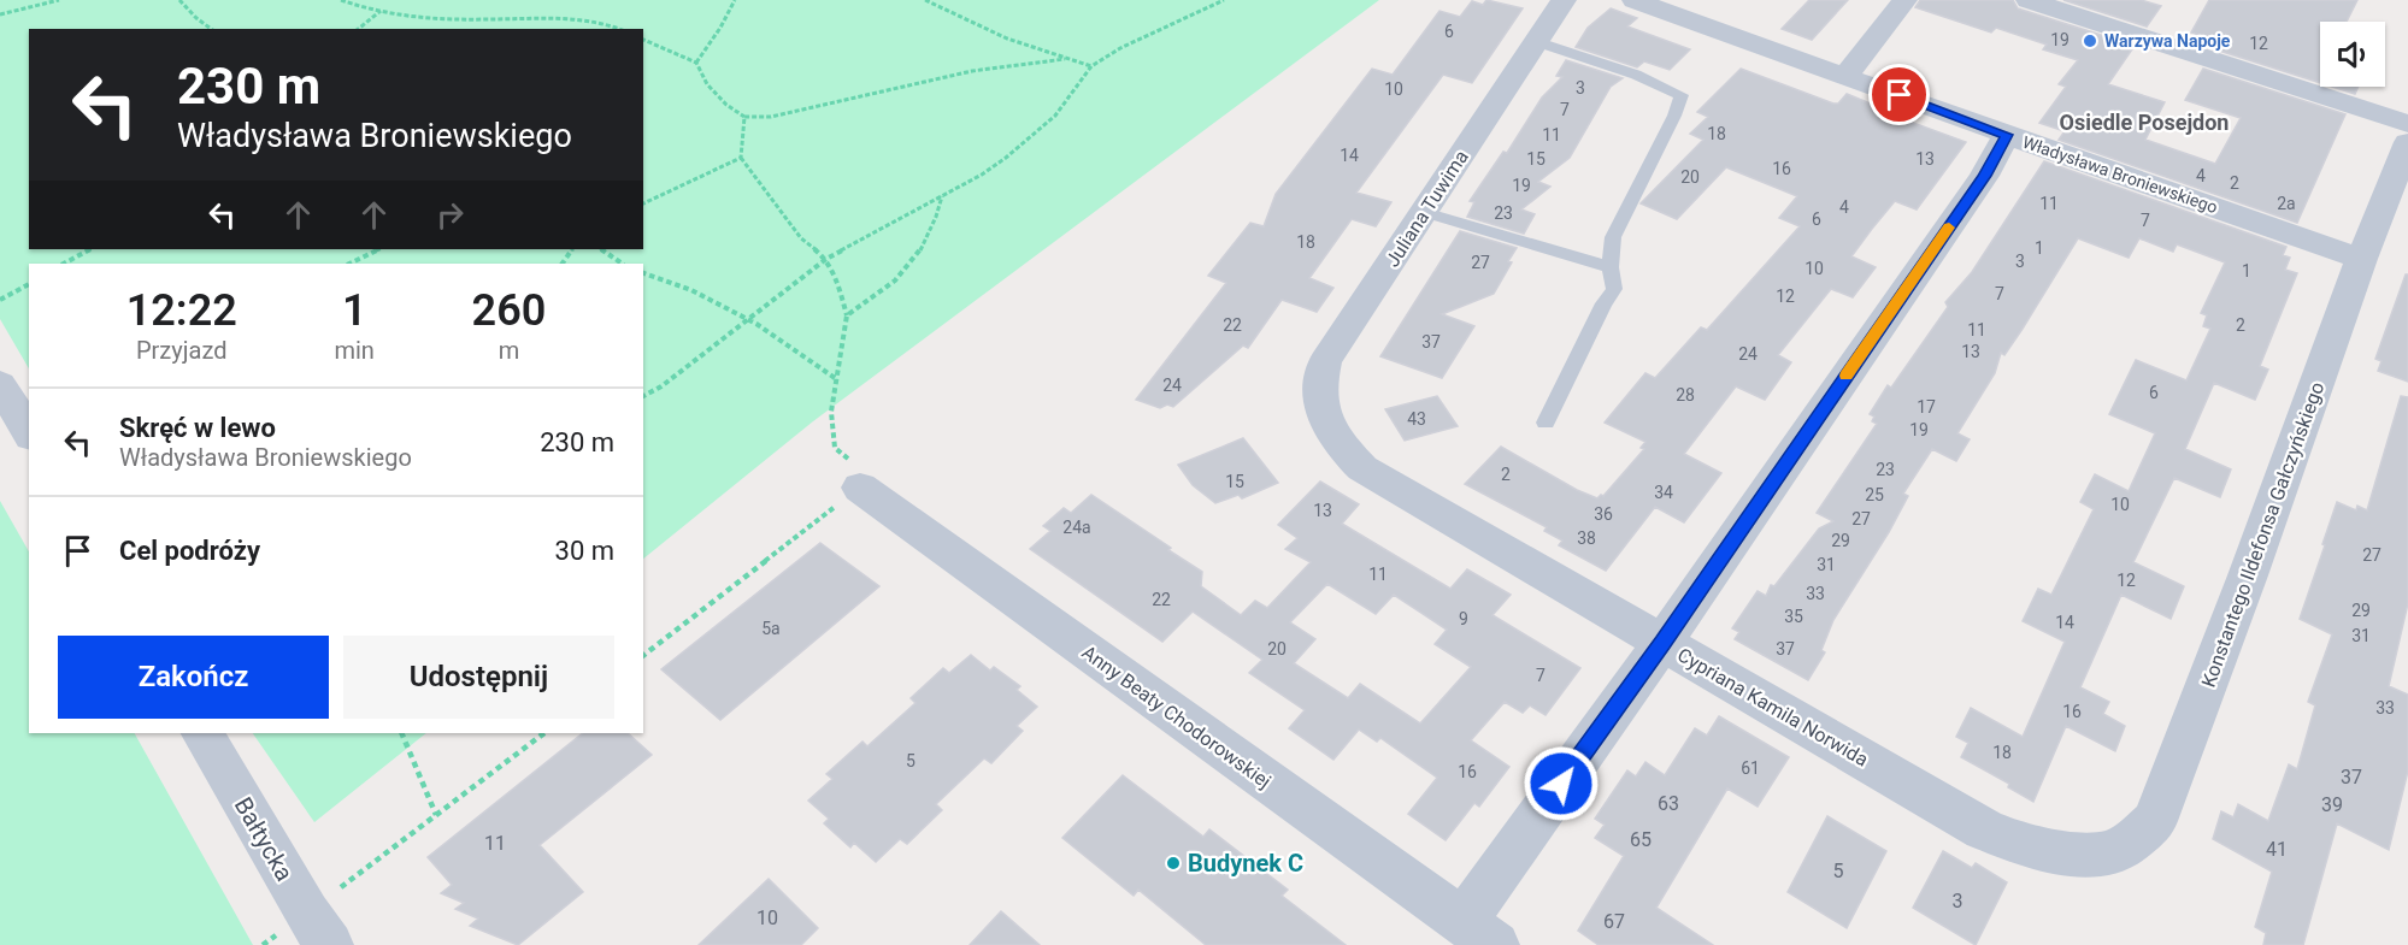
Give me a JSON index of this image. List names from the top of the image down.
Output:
{
  "streets": {
    "street": [
      "Władysława Broniewskiego",
      "Juliana Tuwima",
      "Konstantego Ildefonsa Gałczyńskiego",
      "Cypriana Kamila Norwida",
      "Anny Beaty Chodorowskiej",
      "Bałtycka"
    ]
  },
  "crossings": [
    ["Władysława Broniewskiego", "Konstantego Ildefonsa Gałczyńskiego"],
    ["Juliana Tuwima", "Cypriana Kamila Norwida"],
    ["Konstantego Ildefonsa Gałczyńskiego", "Cypriana Kamila Norwida"]
  ],
  "districts": ["Osiedle Posejdon"],
  "places": ["Warzywa Napoje", "Budynek C"],
  "house_numbers": [
    "6",
    "19",
    "12",
    "3",
    "10",
    "7",
    "18",
    "11",
    "14",
    "15",
    "13",
    "16",
    "4",
    "20",
    "2",
    "19",
    "11",
    "2a",
    "4",
    "23",
    "6",
    "7",
    "18",
    "1",
    "3",
    "27",
    "10",
    "1",
    "7",
    "12",
    "22",
    "2",
    "11",
    "37",
    "13",
    "24",
    "24",
    "6",
    "28",
    "17",
    "43",
    "19",
    "23",
    "2",
    "15",
    "34",
    "25",
    "10",
    "13",
    "36",
    "27",
    "24a",
    "38",
    "29",
    "27",
    "31",
    "11",
    "12",
    "33",
    "22",
    "29",
    "35",
    "9",
    "14",
    "5a",
    "31",
    "20",
    "37",
    "7",
    "33",
    "16",
    "18",
    "5",
    "61",
    "16",
    "37",
    "63",
    "39",
    "65",
    "11",
    "41",
    "5",
    "3",
    "10",
    "67"
  ],
  "page": {
    "turn": ["230 m", "Władysława Broniewskiego"],
    "eta": [
      "12:22",
      "Przyjazd",
      "1",
      "min",
      "260",
      "m"
    ],
    "list": [
      {
        "name": "Skręć w lewo",
        "note": "Władysława Broniewskiego",
        "value": "230 m"
      },
      {
        "name": "Cel podróży",
        "value": "30 m"
      }
    ],
    "buttons": ["Zakończ", "Udostępnij"]
  }
}
